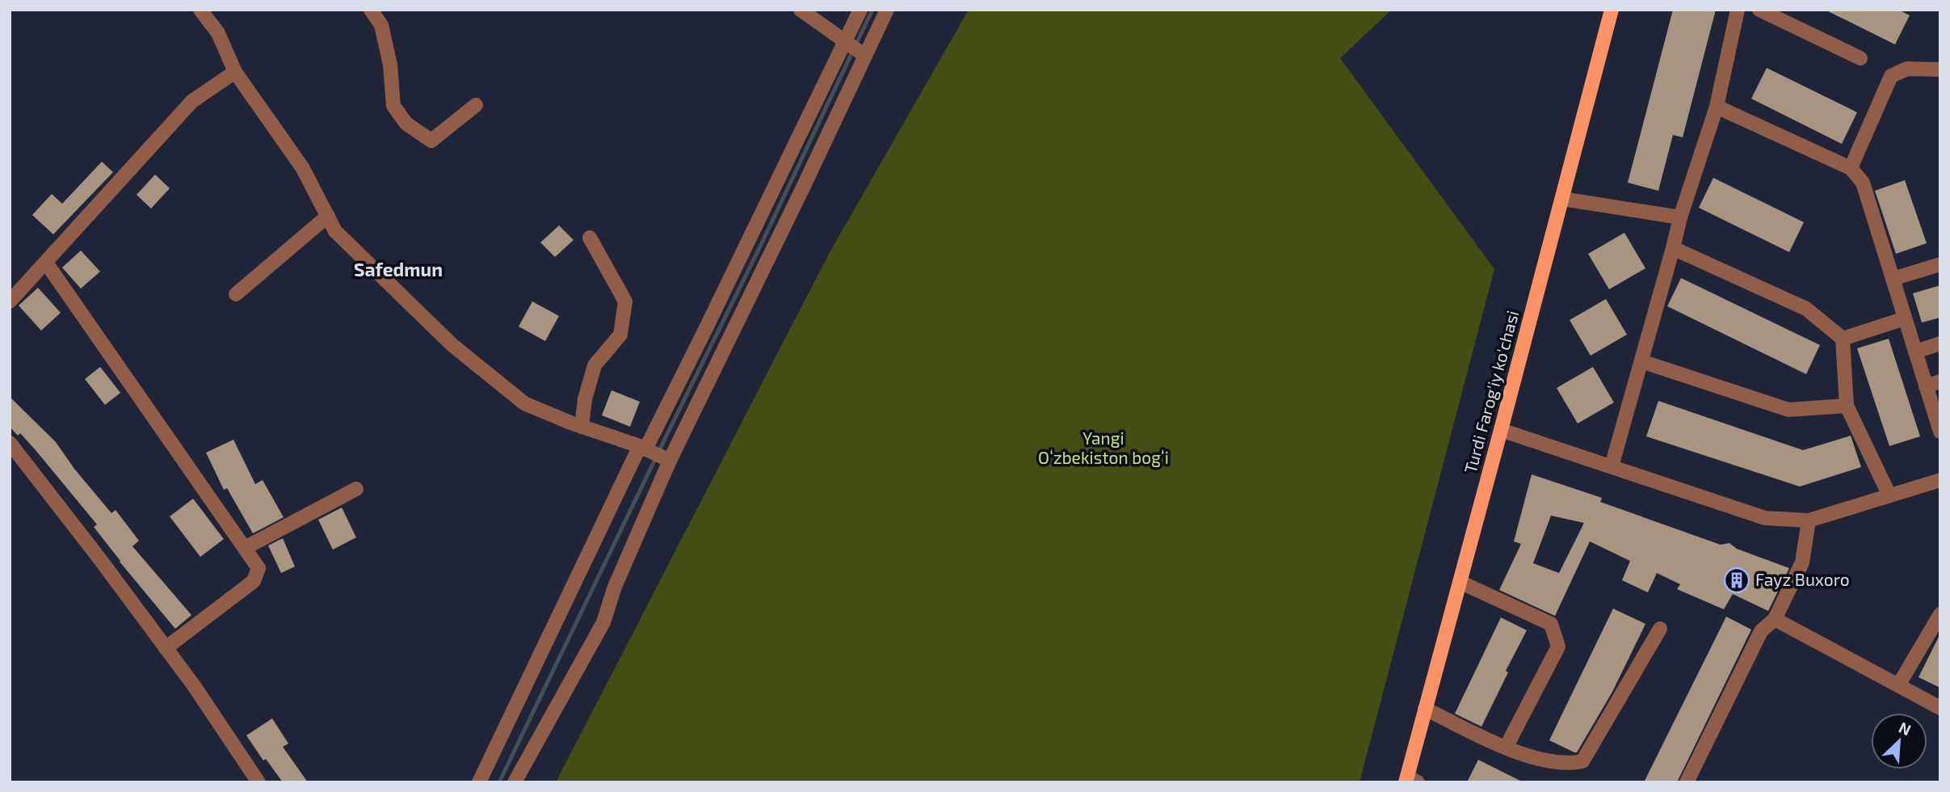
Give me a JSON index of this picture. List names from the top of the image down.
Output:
{
  "streets": {
    "main road": ["Turdi Farog'iy ko'chasi"]
  },
  "districts": ["Safedmun"],
  "parks": ["Yangi Oʻzbekiston bogʻi"],
  "places": {
    "building": ["Fayz Buxoro"]
  },
  "north": "top right"
}
